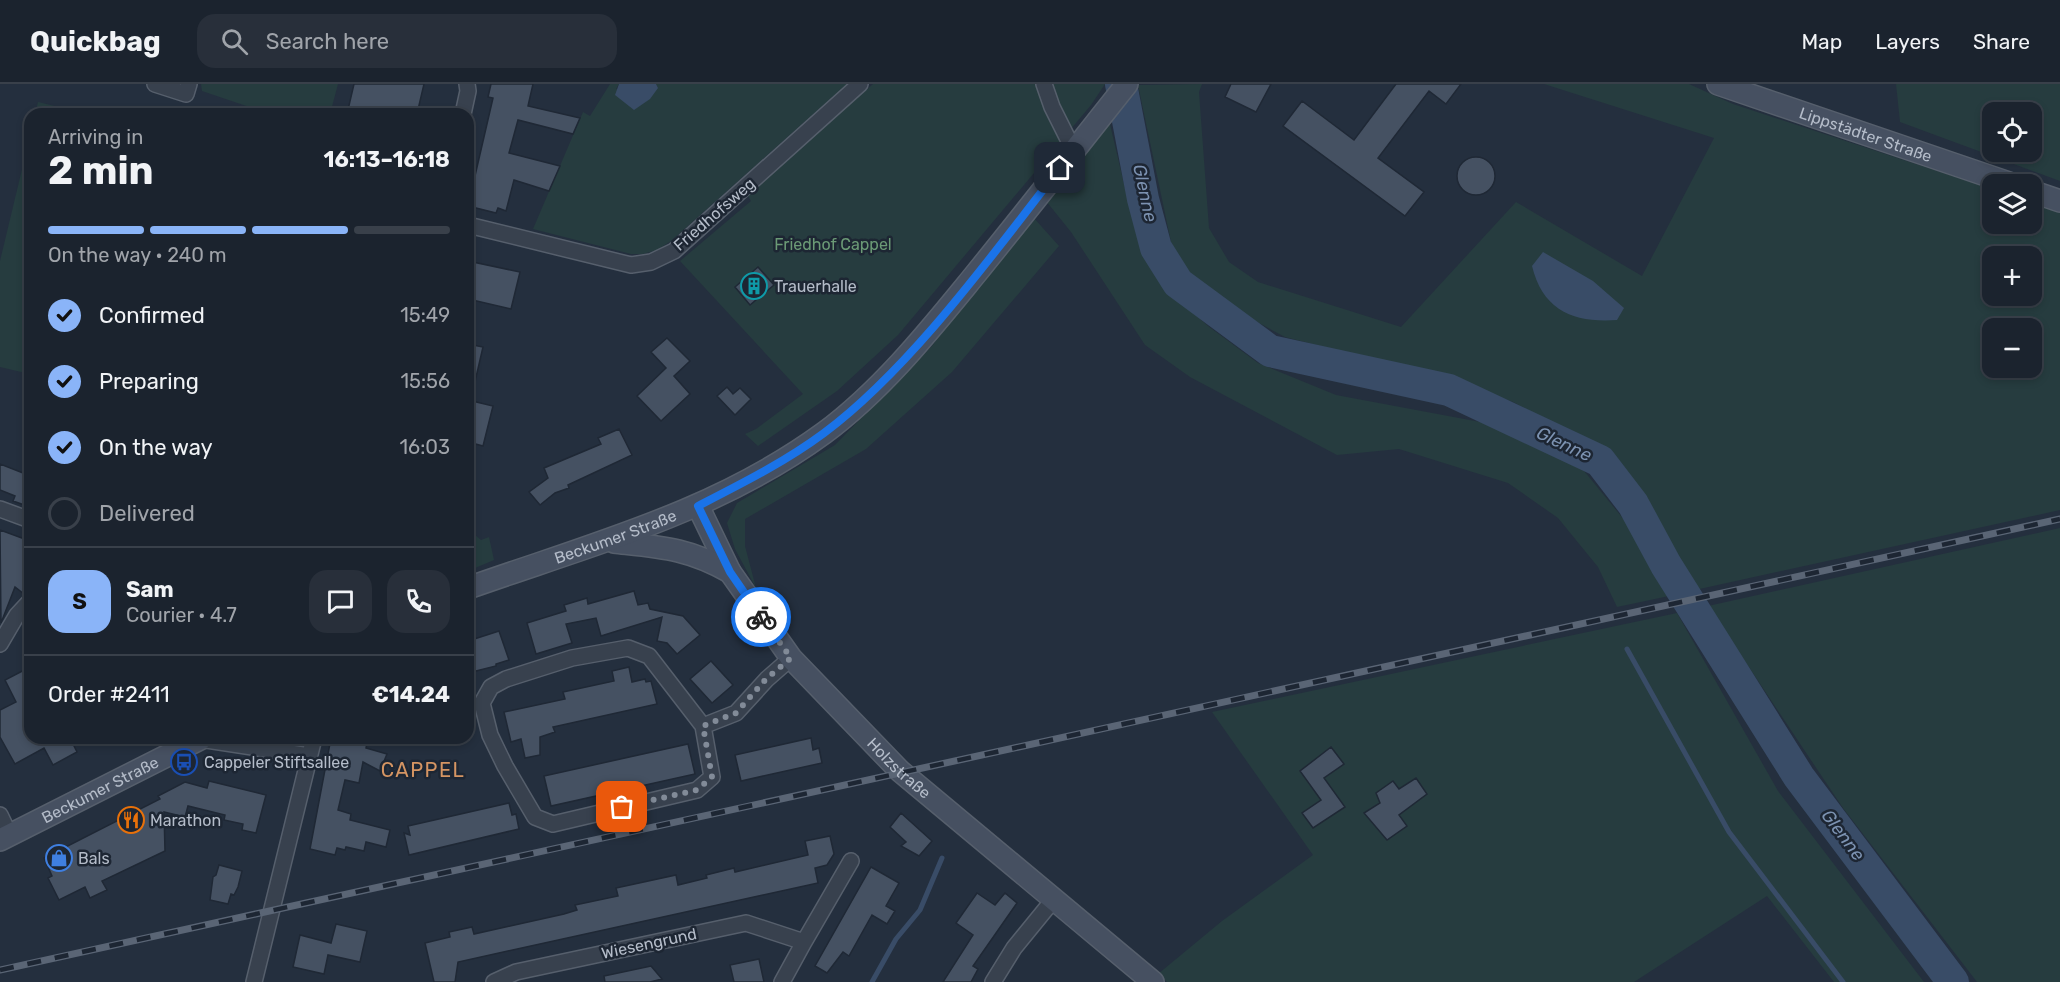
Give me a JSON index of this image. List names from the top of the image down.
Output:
{
  "streets": {
    "main road": ["Lippstädter Straße", "Beckumer Straße", "Holzstraße"],
    "street": ["Friedhofsweg", "Wiesengrund"]
  },
  "crossings": [
    ["Beckumer Straße", "Holzstraße"]
  ],
  "districts": ["CAPPEL"],
  "water": ["Glenne"],
  "parks": ["Friedhof Cappel"],
  "places": {
    "building": ["Trauerhalle"],
    "bus stop": ["Cappeler Stiftsallee"],
    "restaurant": ["Marathon"],
    "shop": ["Bals"]
  },
  "page": {
    "header": "Quickbag",
    "search": "Search here",
    "nav": ["Map", "Layers", "Share"],
    "map_buttons": ["+", "−"],
    "heading": ["2 min", "Arriving in", "16:13–16:18"],
    "panel": [
      "Sam",
      "Courier · 4.7",
      "Order #2411",
      "€14.24"
    ],
    "bar": "On the way · 240 m",
    "list": [
      ["Confirmed", "15:49"],
      ["Preparing", "15:56"],
      ["On the way", "16:03"],
      "Delivered"
    ],
    "round": "S"
  }
}
